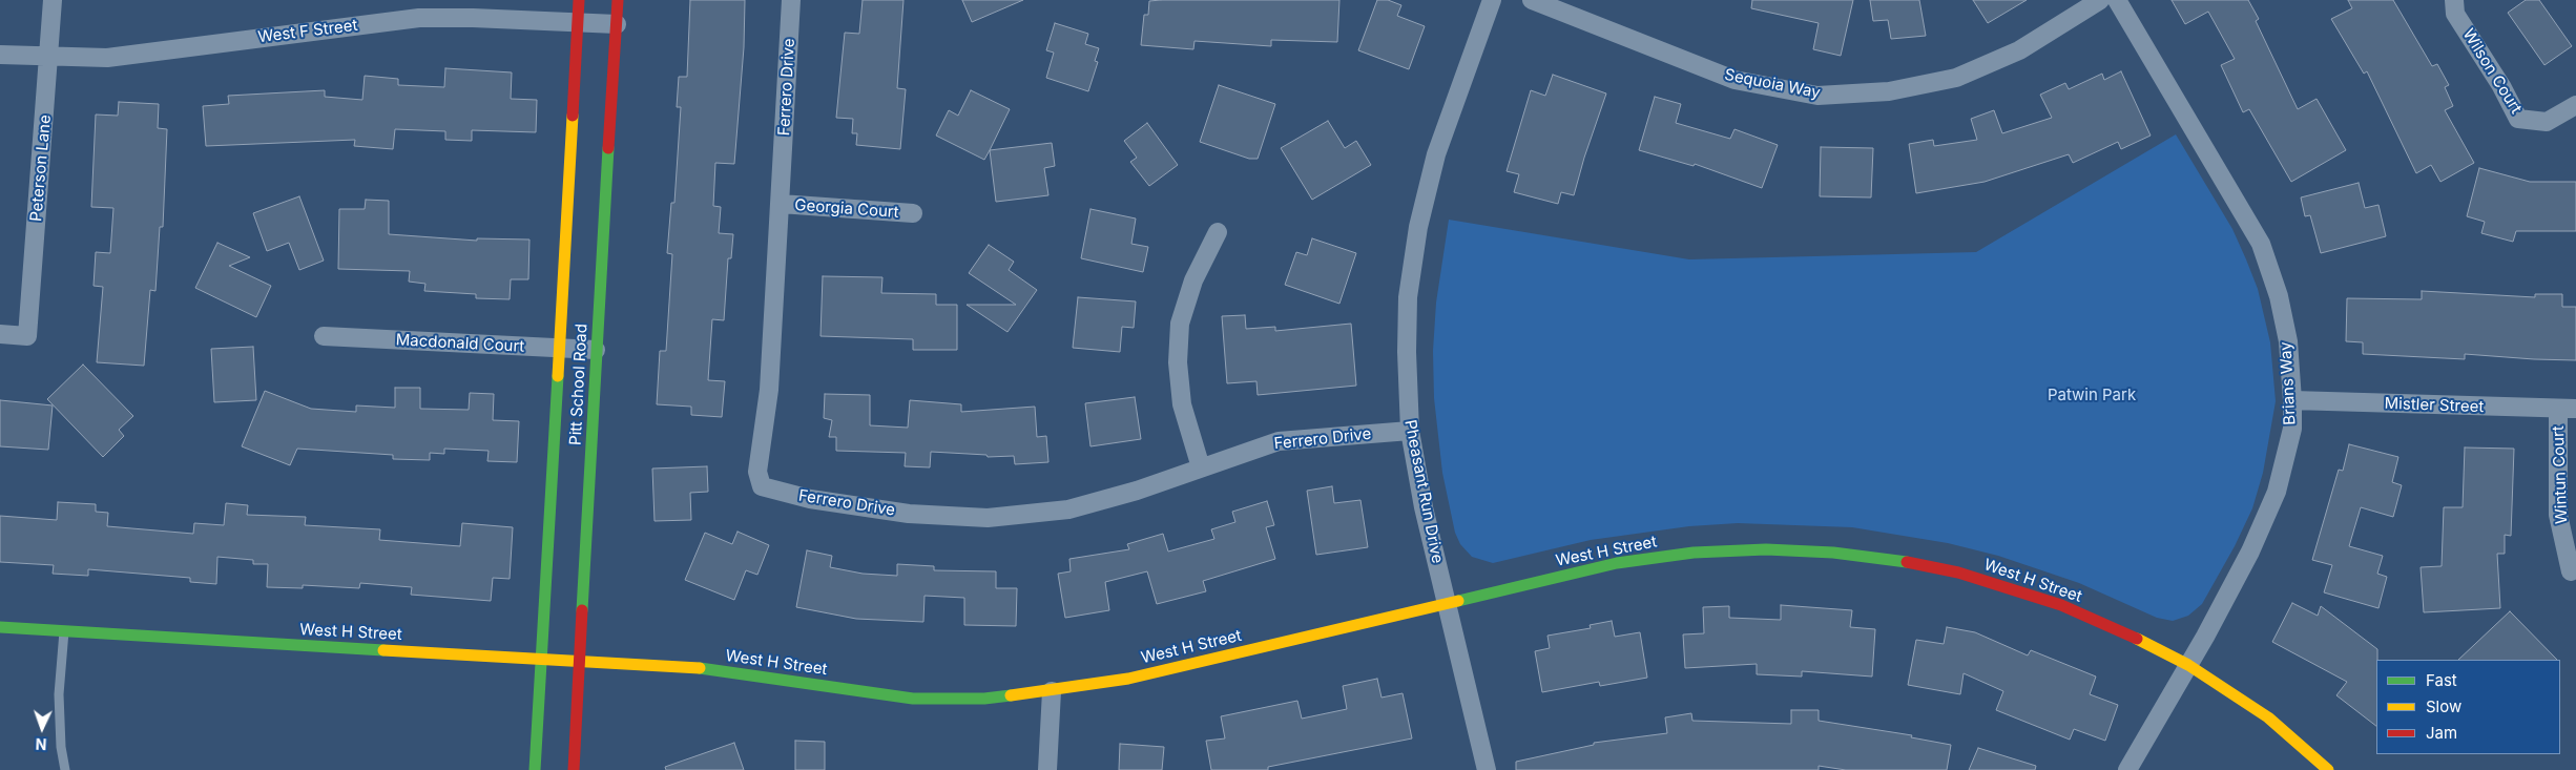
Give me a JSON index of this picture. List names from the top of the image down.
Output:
{
  "streets": {
    "street": [
      "West F Street",
      "Wilson Court",
      "Sequoia Way",
      "Ferrero Drive",
      "Peterson Lane",
      "Georgia Court",
      "Macdonald Court",
      "Brians Way",
      "Pitt School Road",
      "Mistler Street",
      "Wintun Court",
      "Pheasant Run Drive",
      "West H Street"
    ]
  },
  "crossings": [
    ["West F Street", "Peterson Lane"],
    ["West F Street", "Pitt School Road"],
    ["Ferrero Drive", "Georgia Court"],
    ["Ferrero Drive", "Pheasant Run Drive"],
    ["Macdonald Court", "Pitt School Road"],
    ["Brians Way", "Mistler Street"],
    ["Brians Way", "West H Street"],
    ["Pitt School Road", "West H Street"],
    ["Mistler Street", "Wintun Court"],
    ["Pheasant Run Drive", "West H Street"]
  ],
  "parks": ["Patwin Park"],
  "legend": ["Fast", "Slow", "Jam"],
  "north": "bottom"
}
